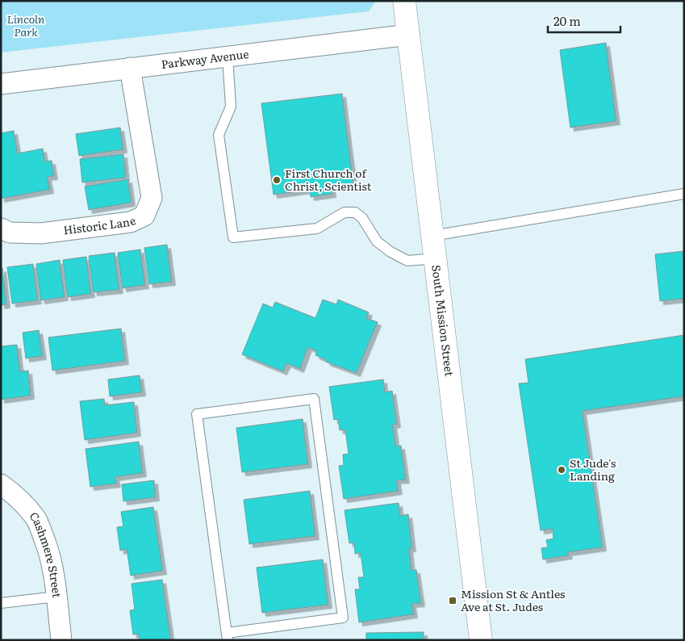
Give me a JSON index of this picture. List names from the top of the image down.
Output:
{
  "streets": {
    "main road": ["South Mission Street"],
    "street": ["Parkway Avenue", "Historic Lane", "Cashmere Street"]
  },
  "crossings": [
    ["Parkway Avenue", "Historic Lane"],
    ["Parkway Avenue", "South Mission Street"]
  ],
  "parks": ["Lincoln Park"],
  "places": {
    "other": ["First Church of Christ, Scientist", "St Jude's Landing"],
    "transit": ["Mission St & Antles Ave at St. Judes"]
  },
  "scale_bar": "20 m"
}
